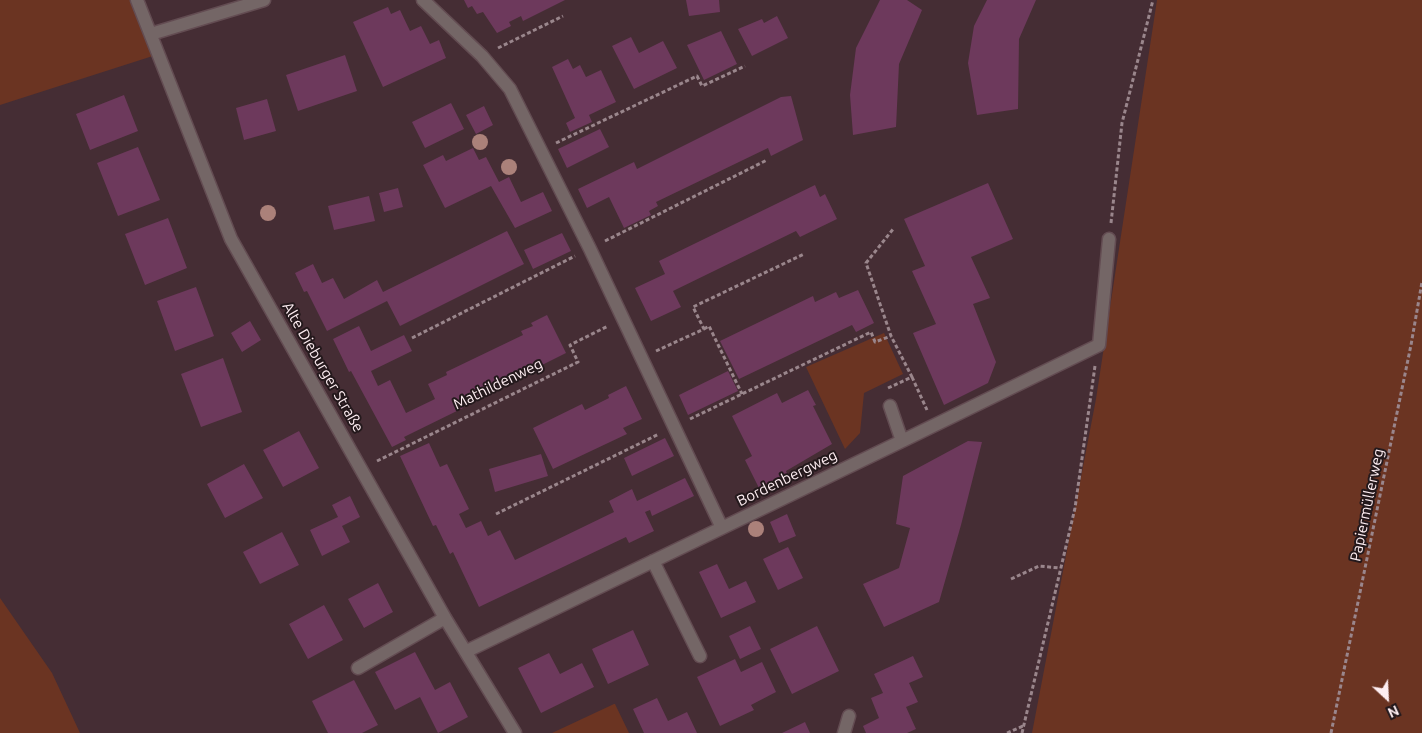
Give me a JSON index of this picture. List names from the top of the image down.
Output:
{
  "streets": {
    "street": ["Alte Dieburger Straße", "Bordenbergweg"],
    "path": ["Mathildenweg", "Papiermüllerweg"]
  },
  "crossings": [
    ["Alte Dieburger Straße", "Mathildenweg"],
    ["Alte Dieburger Straße", "Bordenbergweg"]
  ],
  "north": "bottom right"
}
